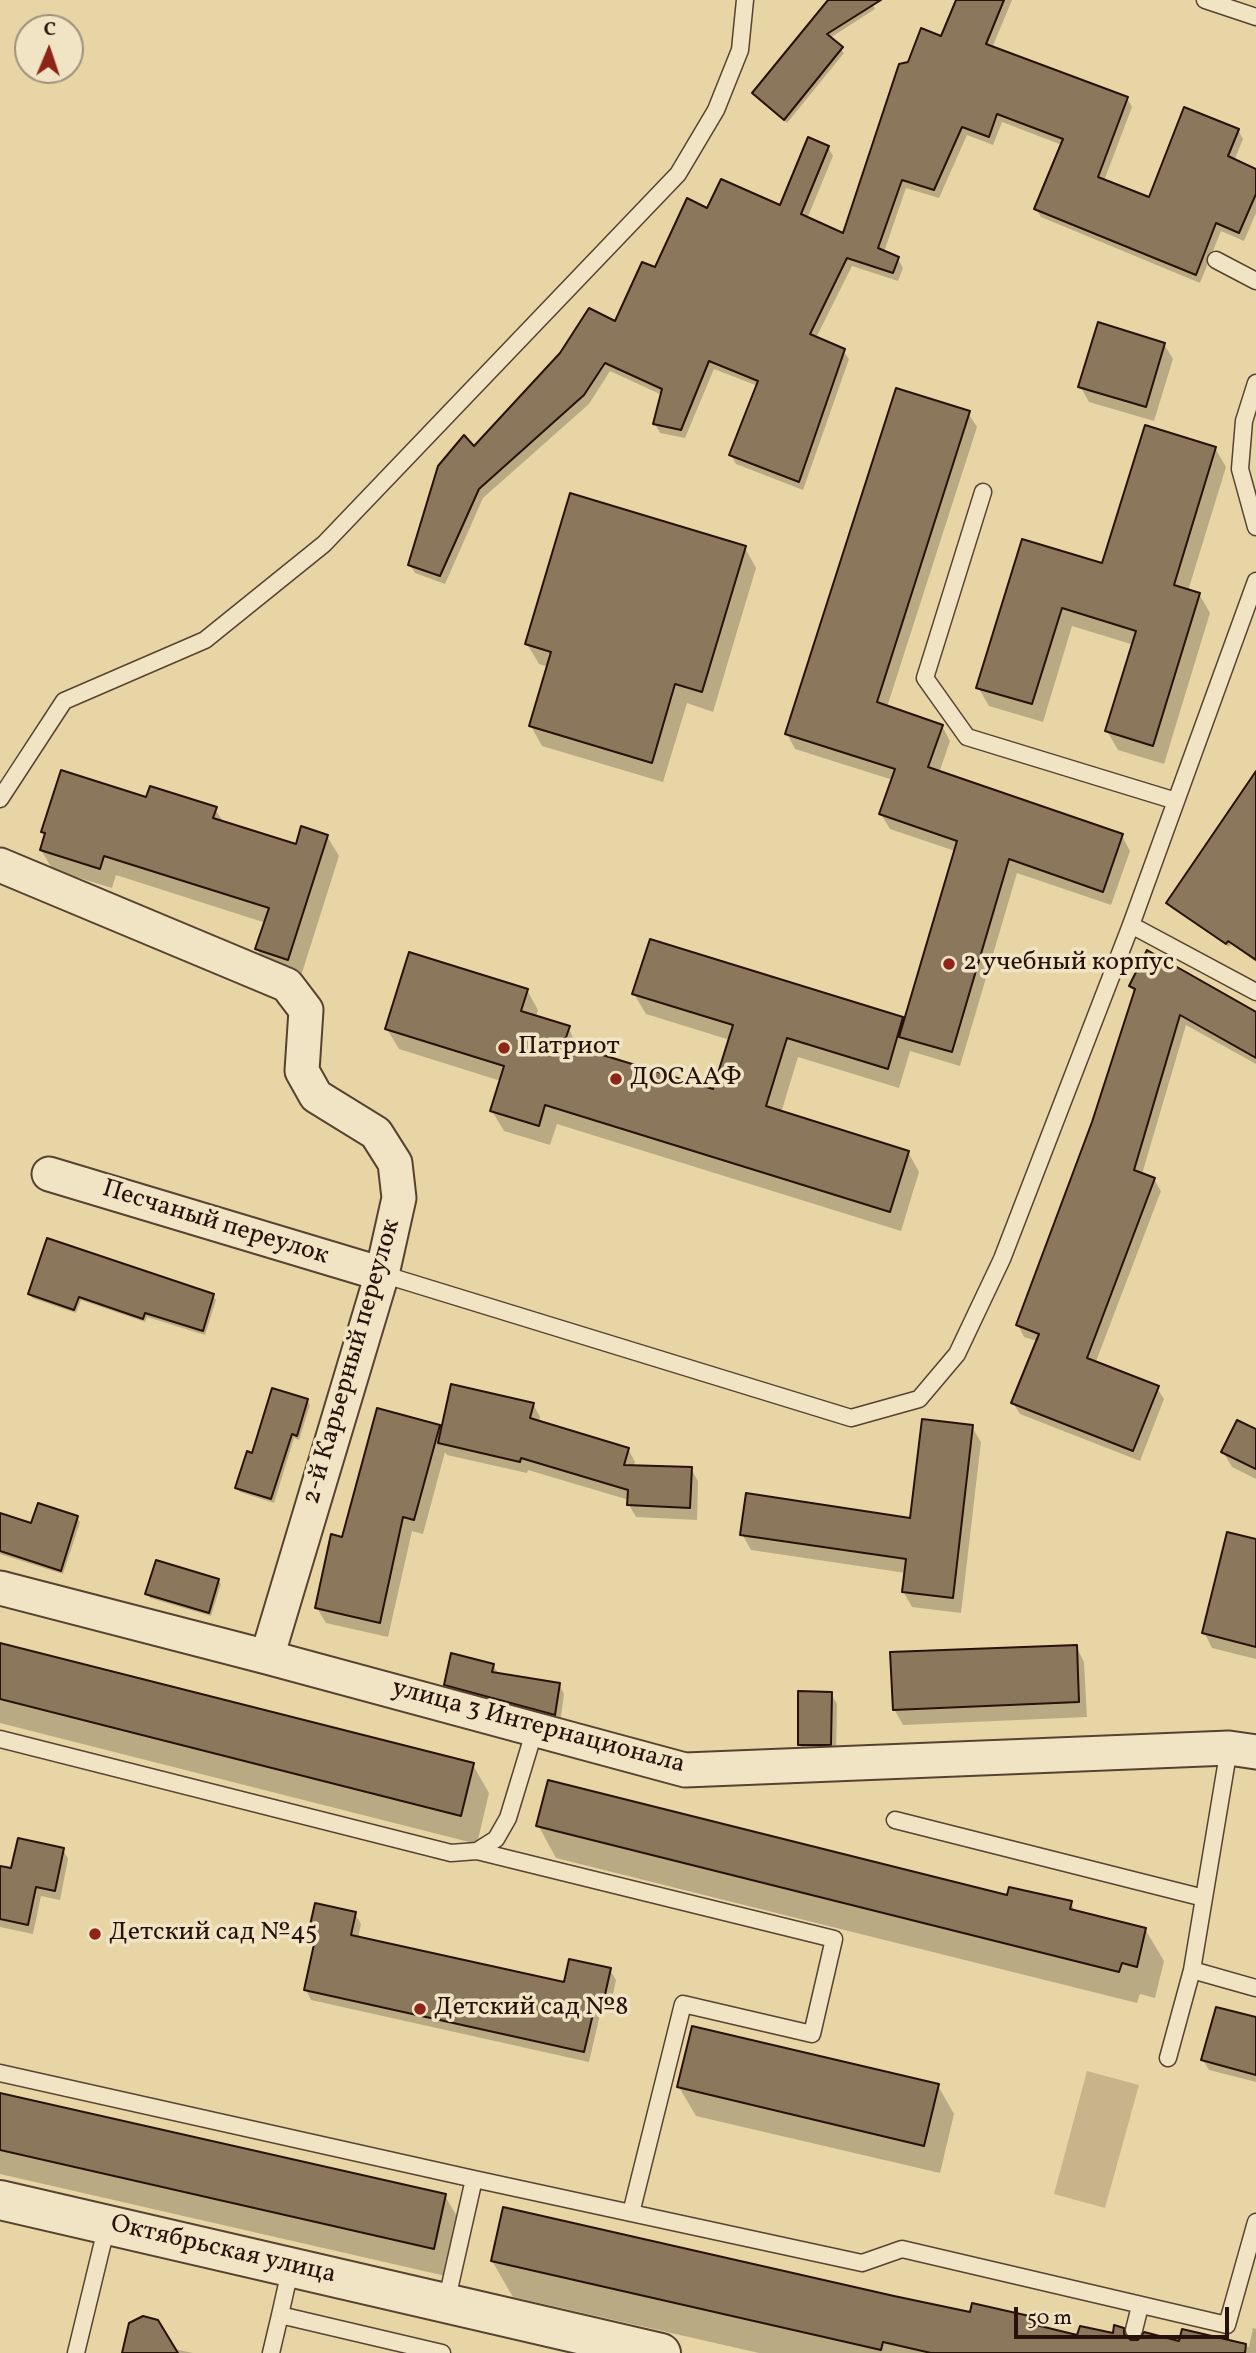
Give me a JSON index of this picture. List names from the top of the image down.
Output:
{
  "streets": {
    "street": [
      "Песчаный переулок",
      "2-й Карьерный переулок",
      "улица 3 Интернационала",
      "Октябрьская улица"
    ]
  },
  "crossings": [
    ["Песчаный переулок", "2-й Карьерный переулок"],
    ["2-й Карьерный переулок", "улица 3 Интернационала"]
  ],
  "places": [
    "2 учебный корпус",
    "Патриот",
    "ДОСААФ",
    "Детский сад №45",
    "Детский сад №8"
  ],
  "scale_bar": "50 m",
  "north": "top"
}
